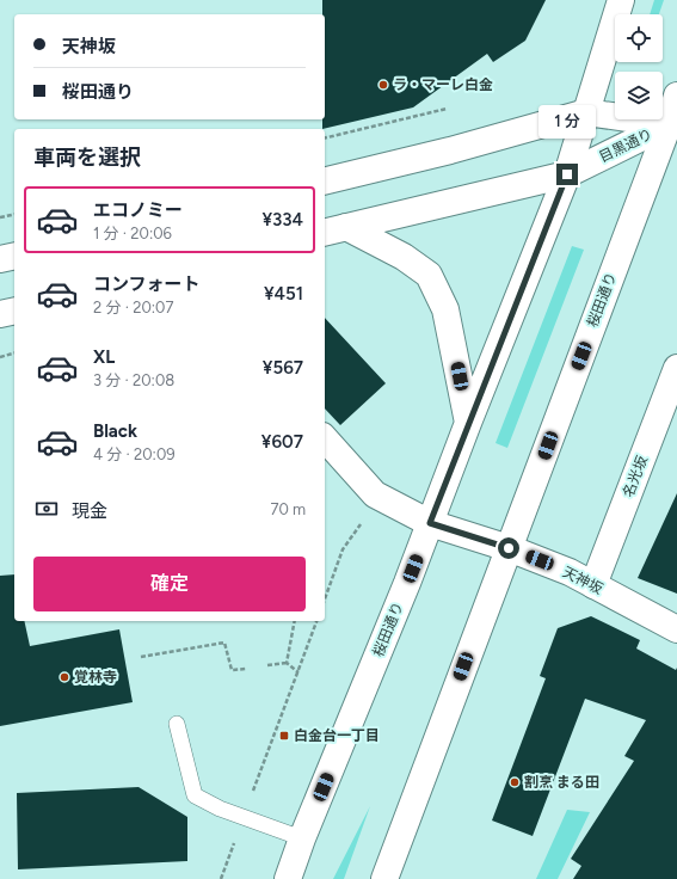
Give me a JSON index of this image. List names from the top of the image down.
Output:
{
  "streets": {
    "main road": [
      "目黒通り",
      "桜田通り",
      "名光坂",
      "天神坂"
    ]
  },
  "crossings": [
    ["目黒通り", "桜田通り"],
    ["桜田通り", "天神坂"],
    ["名光坂", "天神坂"]
  ],
  "places": {
    "other": ["ラ・マーレ白金", "覚林寺", "割烹 まる田"],
    "transit": ["白金台一丁目"]
  },
  "page": {
    "banner": ["天神坂", "桜田通り"],
    "bubble": "1 分",
    "heading": "車両を選択",
    "list": [
      {
        "name": "エコノミー",
        "note": "1 分 · 20:06",
        "value": "¥334"
      },
      {
        "name": "コンフォート",
        "note": "2 分 · 20:07",
        "value": "¥451"
      },
      {
        "name": "XL",
        "note": "3 分 · 20:08",
        "value": "¥567"
      },
      {
        "name": "Black",
        "note": "4 分 · 20:09",
        "value": "¥607"
      }
    ],
    "pay": ["現金", "70 m"],
    "buttons": "確定"
  }
}
